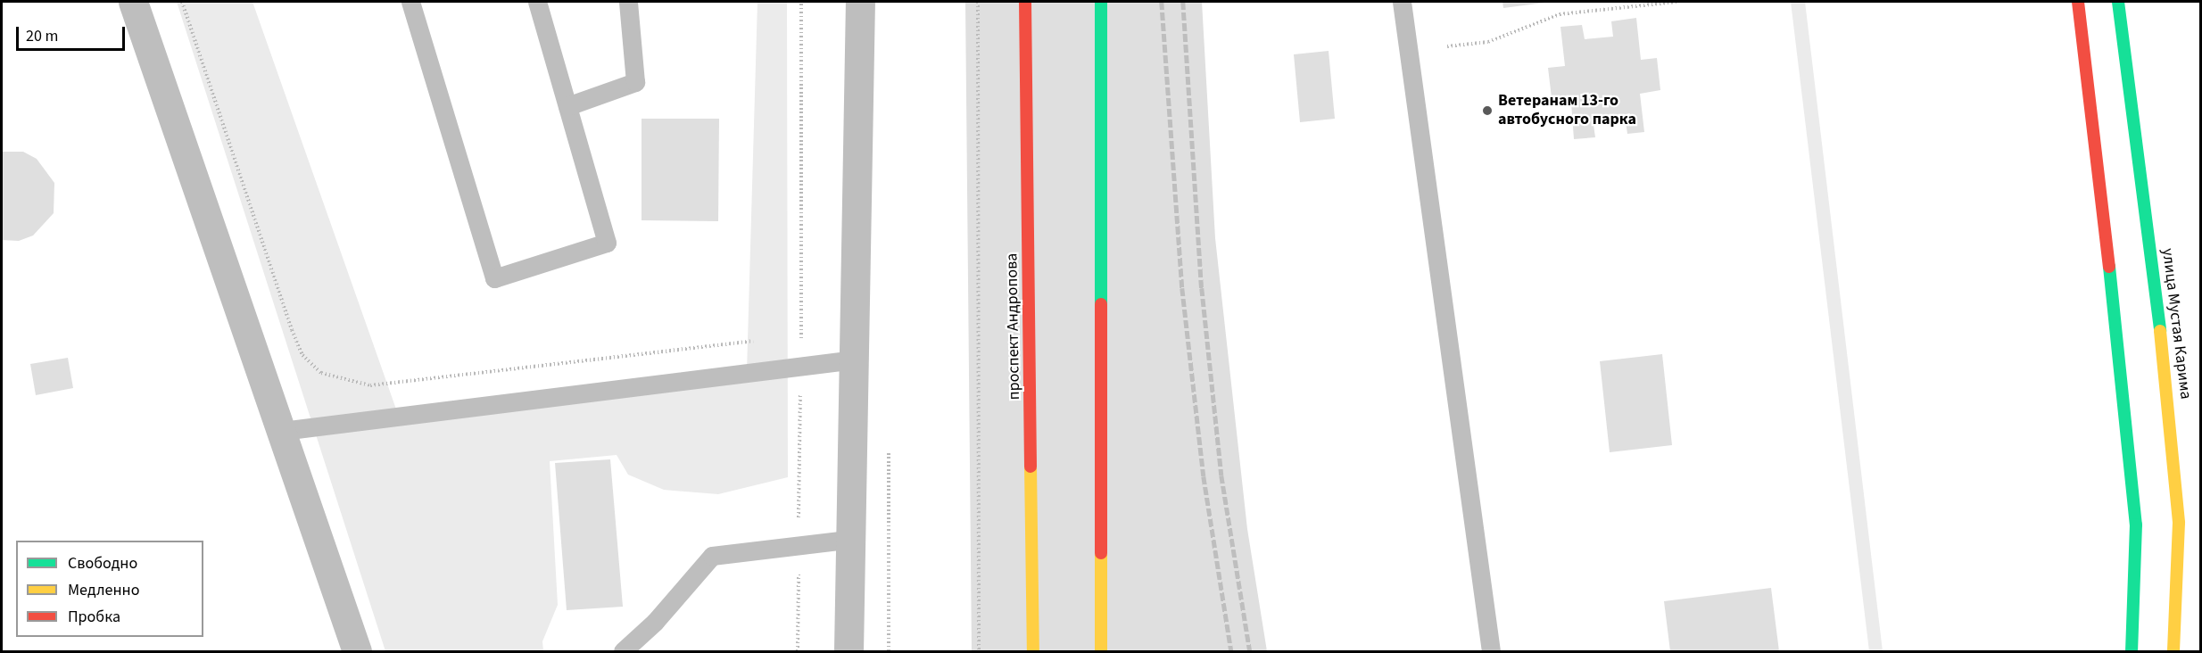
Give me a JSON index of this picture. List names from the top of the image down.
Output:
{
  "streets": {
    "street": ["улица Мустая Карима", "проспект Андропова"]
  },
  "places": ["Ветеранам 13-го автобусного парка"],
  "legend": ["Свободно", "Медленно", "Пробка"],
  "scale_bar": "20 m"
}
